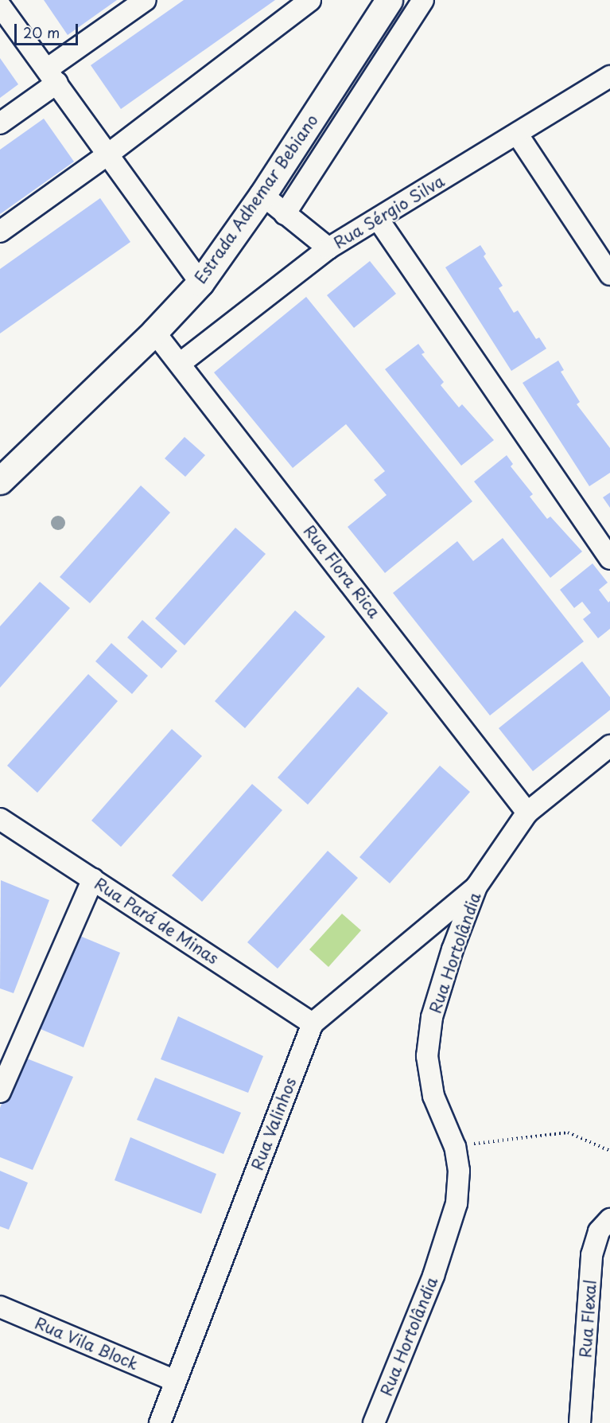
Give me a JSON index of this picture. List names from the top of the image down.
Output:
{
  "streets": {
    "main road": ["Estrada Adhemar Bebiano"],
    "street": [
      "Rua Sérgio Silva",
      "Rua Flora Rica",
      "Rua Pará de Minas",
      "Rua Hortolândia",
      "Rua Valinhos",
      "Rua Flexal",
      "Rua Vila Block"
    ]
  },
  "crossings": [
    ["Estrada Adhemar Bebiano", "Rua Flora Rica"],
    ["Rua Sérgio Silva", "Rua Flora Rica"],
    ["Rua Flora Rica", "Rua Hortolândia"],
    ["Rua Pará de Minas", "Rua Valinhos"],
    ["Rua Hortolândia", "Rua Valinhos"],
    ["Rua Valinhos", "Rua Vila Block"]
  ],
  "scale_bar": "20 m"
}
